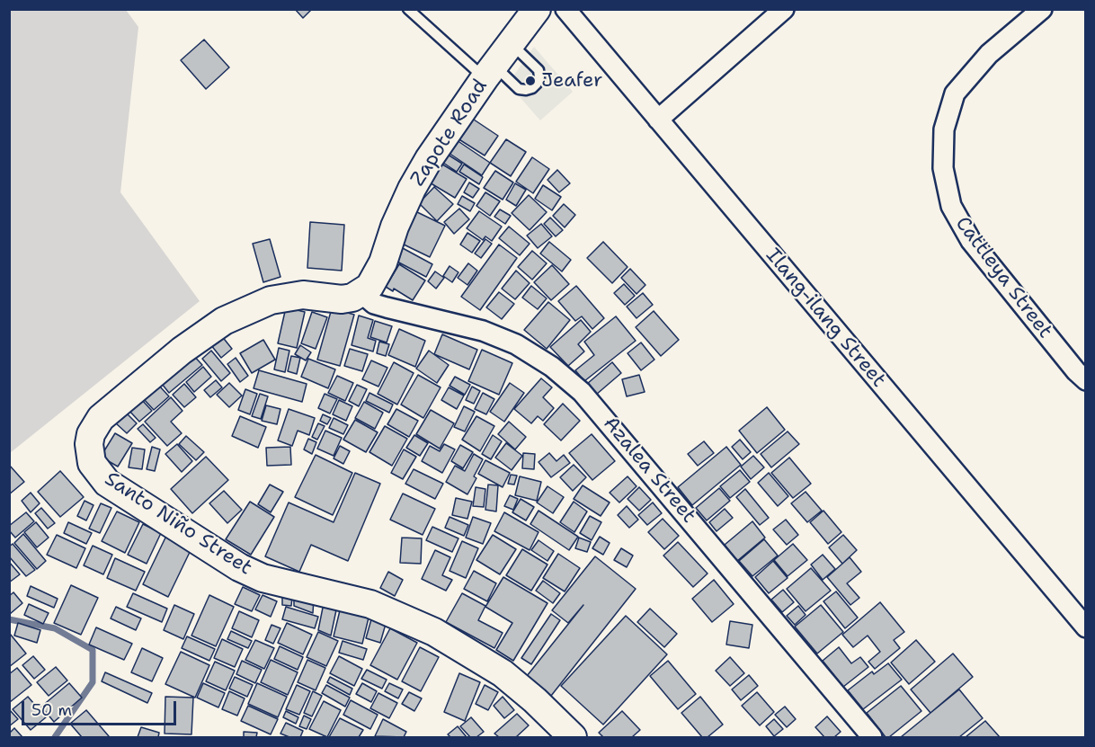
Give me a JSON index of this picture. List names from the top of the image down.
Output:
{
  "streets": {
    "main road": ["Zapote Road", "Santo Niño Street"],
    "street": ["Cattleya Street", "Ilang-ilang Street", "Azalea Street"]
  },
  "crossings": [
    ["Zapote Road", "Azalea Street"],
    ["Zapote Road", "Santo Niño Street"],
    ["Azalea Street", "Santo Niño Street"]
  ],
  "places": ["Jeafer"],
  "scale_bar": "50 m"
}
